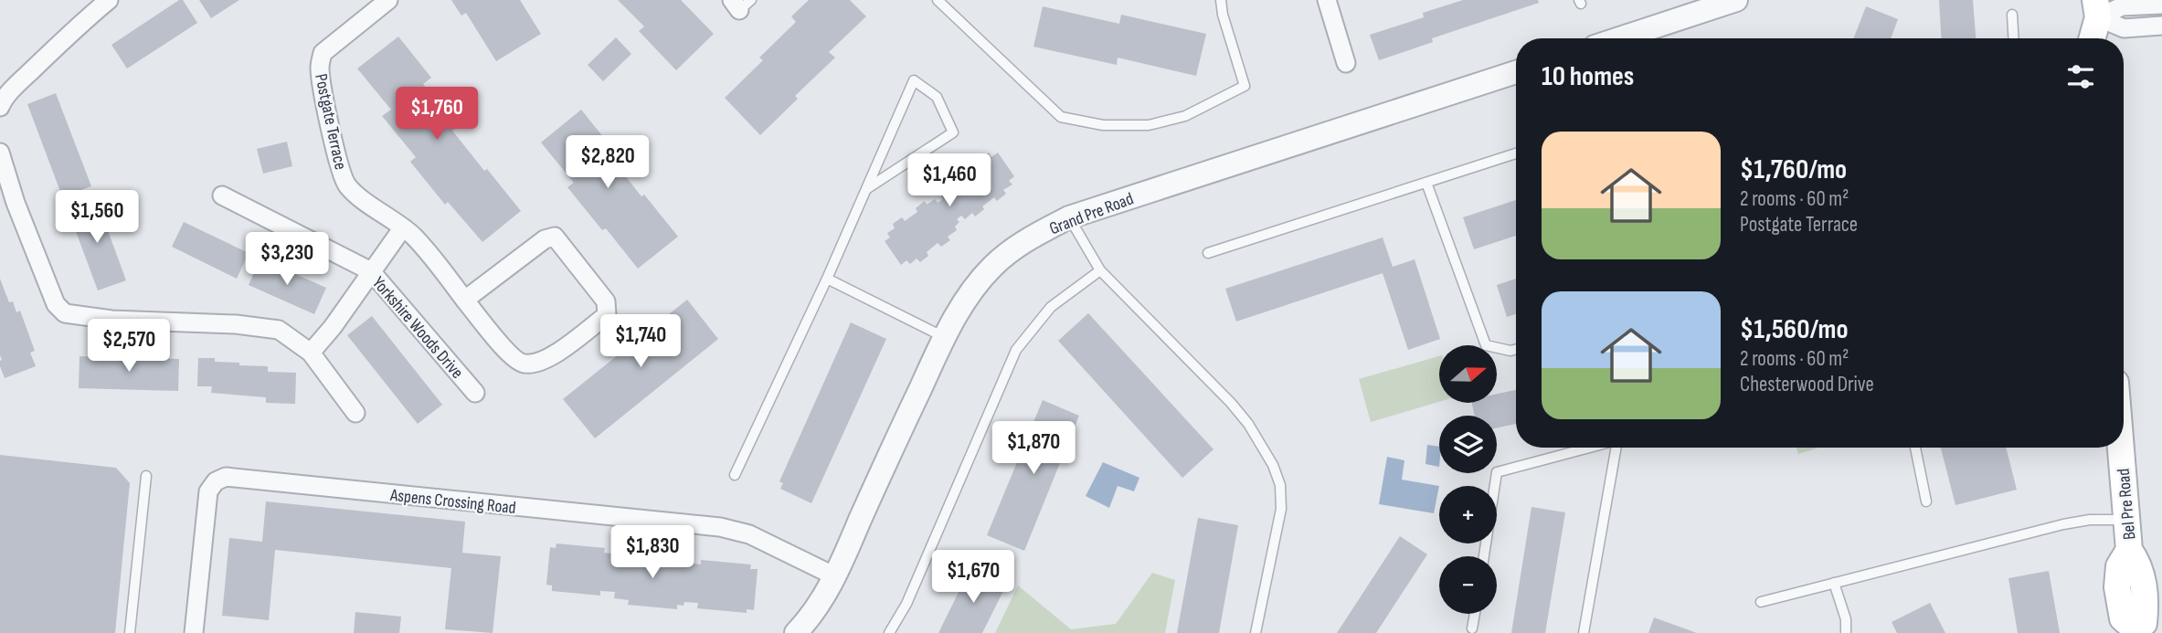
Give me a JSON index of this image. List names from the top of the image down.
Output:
{
  "streets": {
    "main road": ["Bel Pre Road"],
    "street": [
      "Postgate Terrace",
      "Grand Pre Road",
      "Yorkshire Woods Drive",
      "Aspens Crossing Road"
    ]
  },
  "crossings": [
    ["Grand Pre Road", "Aspens Crossing Road"]
  ],
  "north": "right",
  "page": {
    "heading": "10 homes",
    "price": [
      "$1,760",
      "$2,820",
      "$1,460",
      "$1,560",
      "$3,230",
      "$1,740",
      "$2,570",
      "$1,870",
      "$1,830",
      "$1,670"
    ],
    "list": [
      {
        "name": "$1,760/mo",
        "note": "2 rooms · 60 m² · Postgate Terrace"
      },
      {
        "name": "$1,560/mo",
        "note": "2 rooms · 60 m² · Chesterwood Drive"
      }
    ],
    "map_buttons": ["+", "−"]
  }
}
